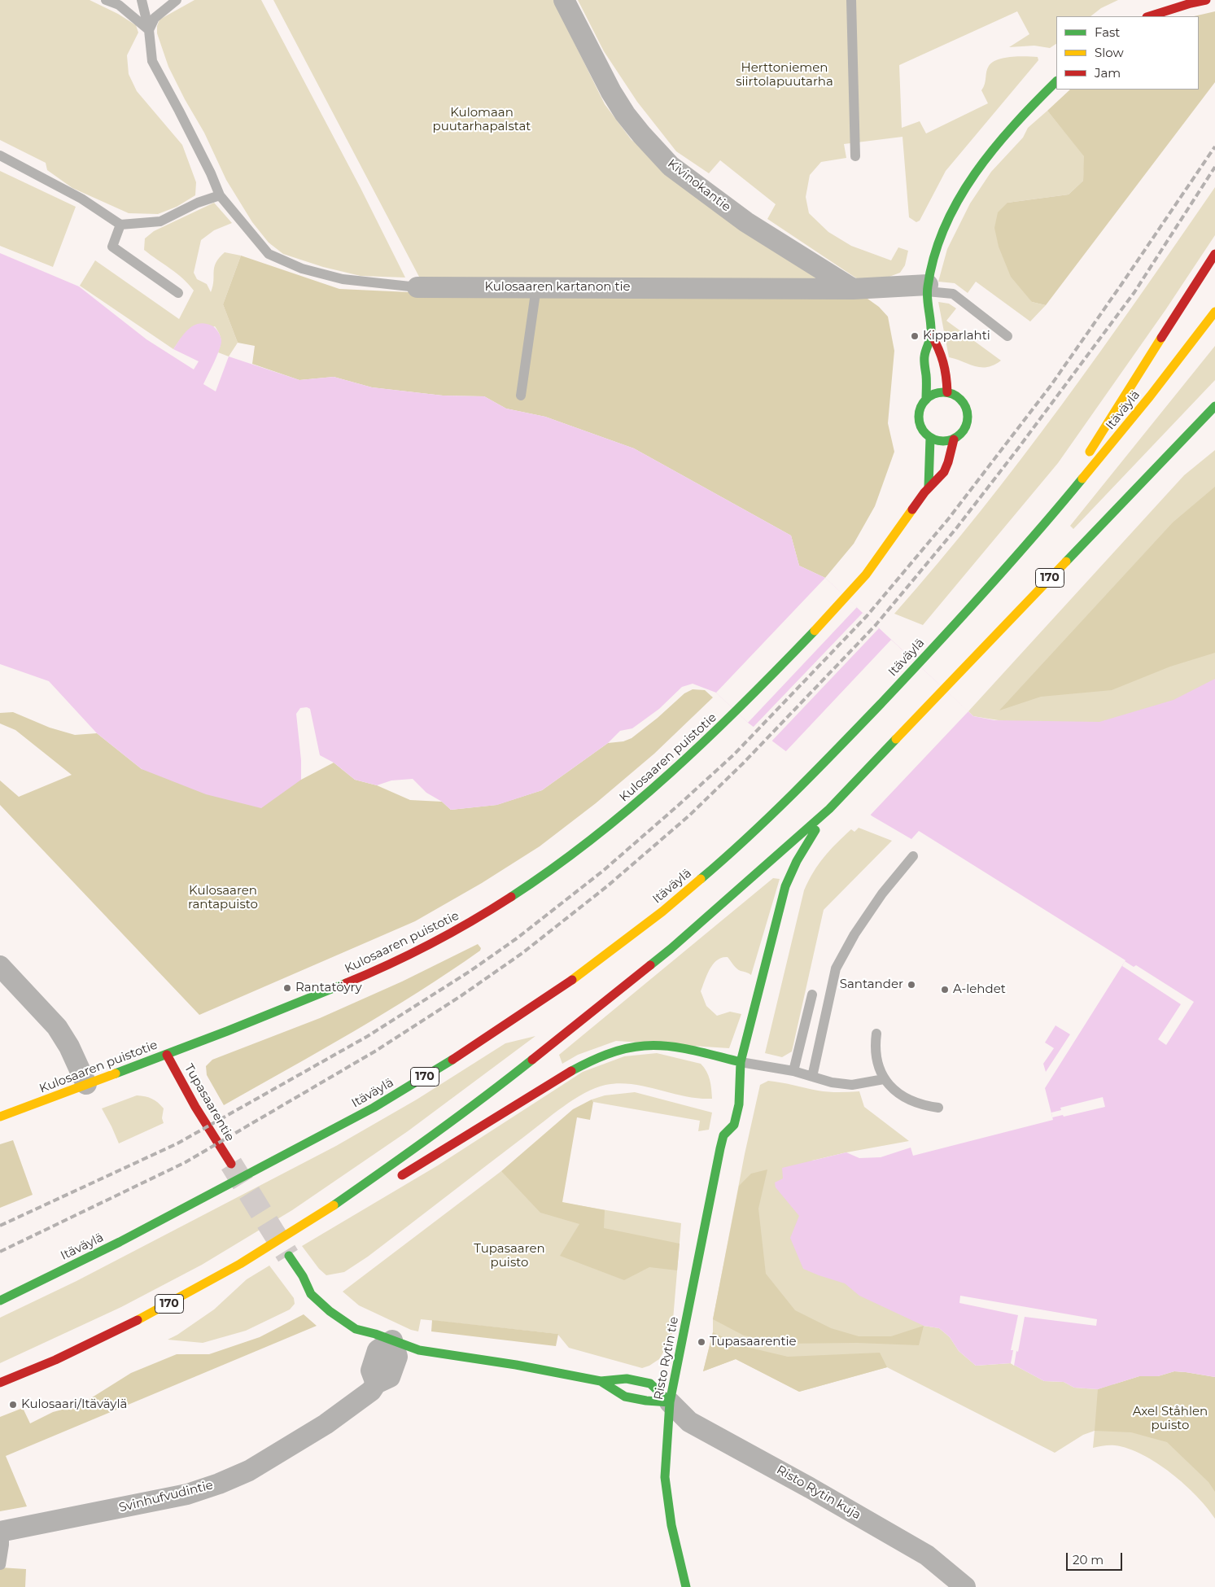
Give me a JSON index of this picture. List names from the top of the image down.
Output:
{
  "streets": {
    "main road": [
      "Itäväylä",
      "170",
      "Kulosaaren puistotie",
      "Tupasaarentie",
      "Risto Rytin tie"
    ],
    "street": [
      "Kivinokantie",
      "Kulosaaren kartanon tie",
      "Risto Rytin kuja",
      "Svinhufvudintie"
    ]
  },
  "crossings": [
    ["Kivinokantie", "Kulosaaren kartanon tie"],
    ["Kulosaaren puistotie", "Tupasaarentie"],
    ["Risto Rytin tie", "Risto Rytin kuja"]
  ],
  "parks": [
    "Herttoniemen siirtolapuutarha",
    "Kulomaan puutarhapalstat",
    "Kulosaaren rantapuisto",
    "Tupasaaren puisto",
    "Axel Ståhlen puisto"
  ],
  "places": [
    "Kipparlahti",
    "Santander",
    "Rantatöyry",
    "A-lehdet",
    "Tupasaarentie",
    "Kulosaari/Itäväylä"
  ],
  "legend": ["Fast", "Slow", "Jam"],
  "scale_bar": "20 m"
}
